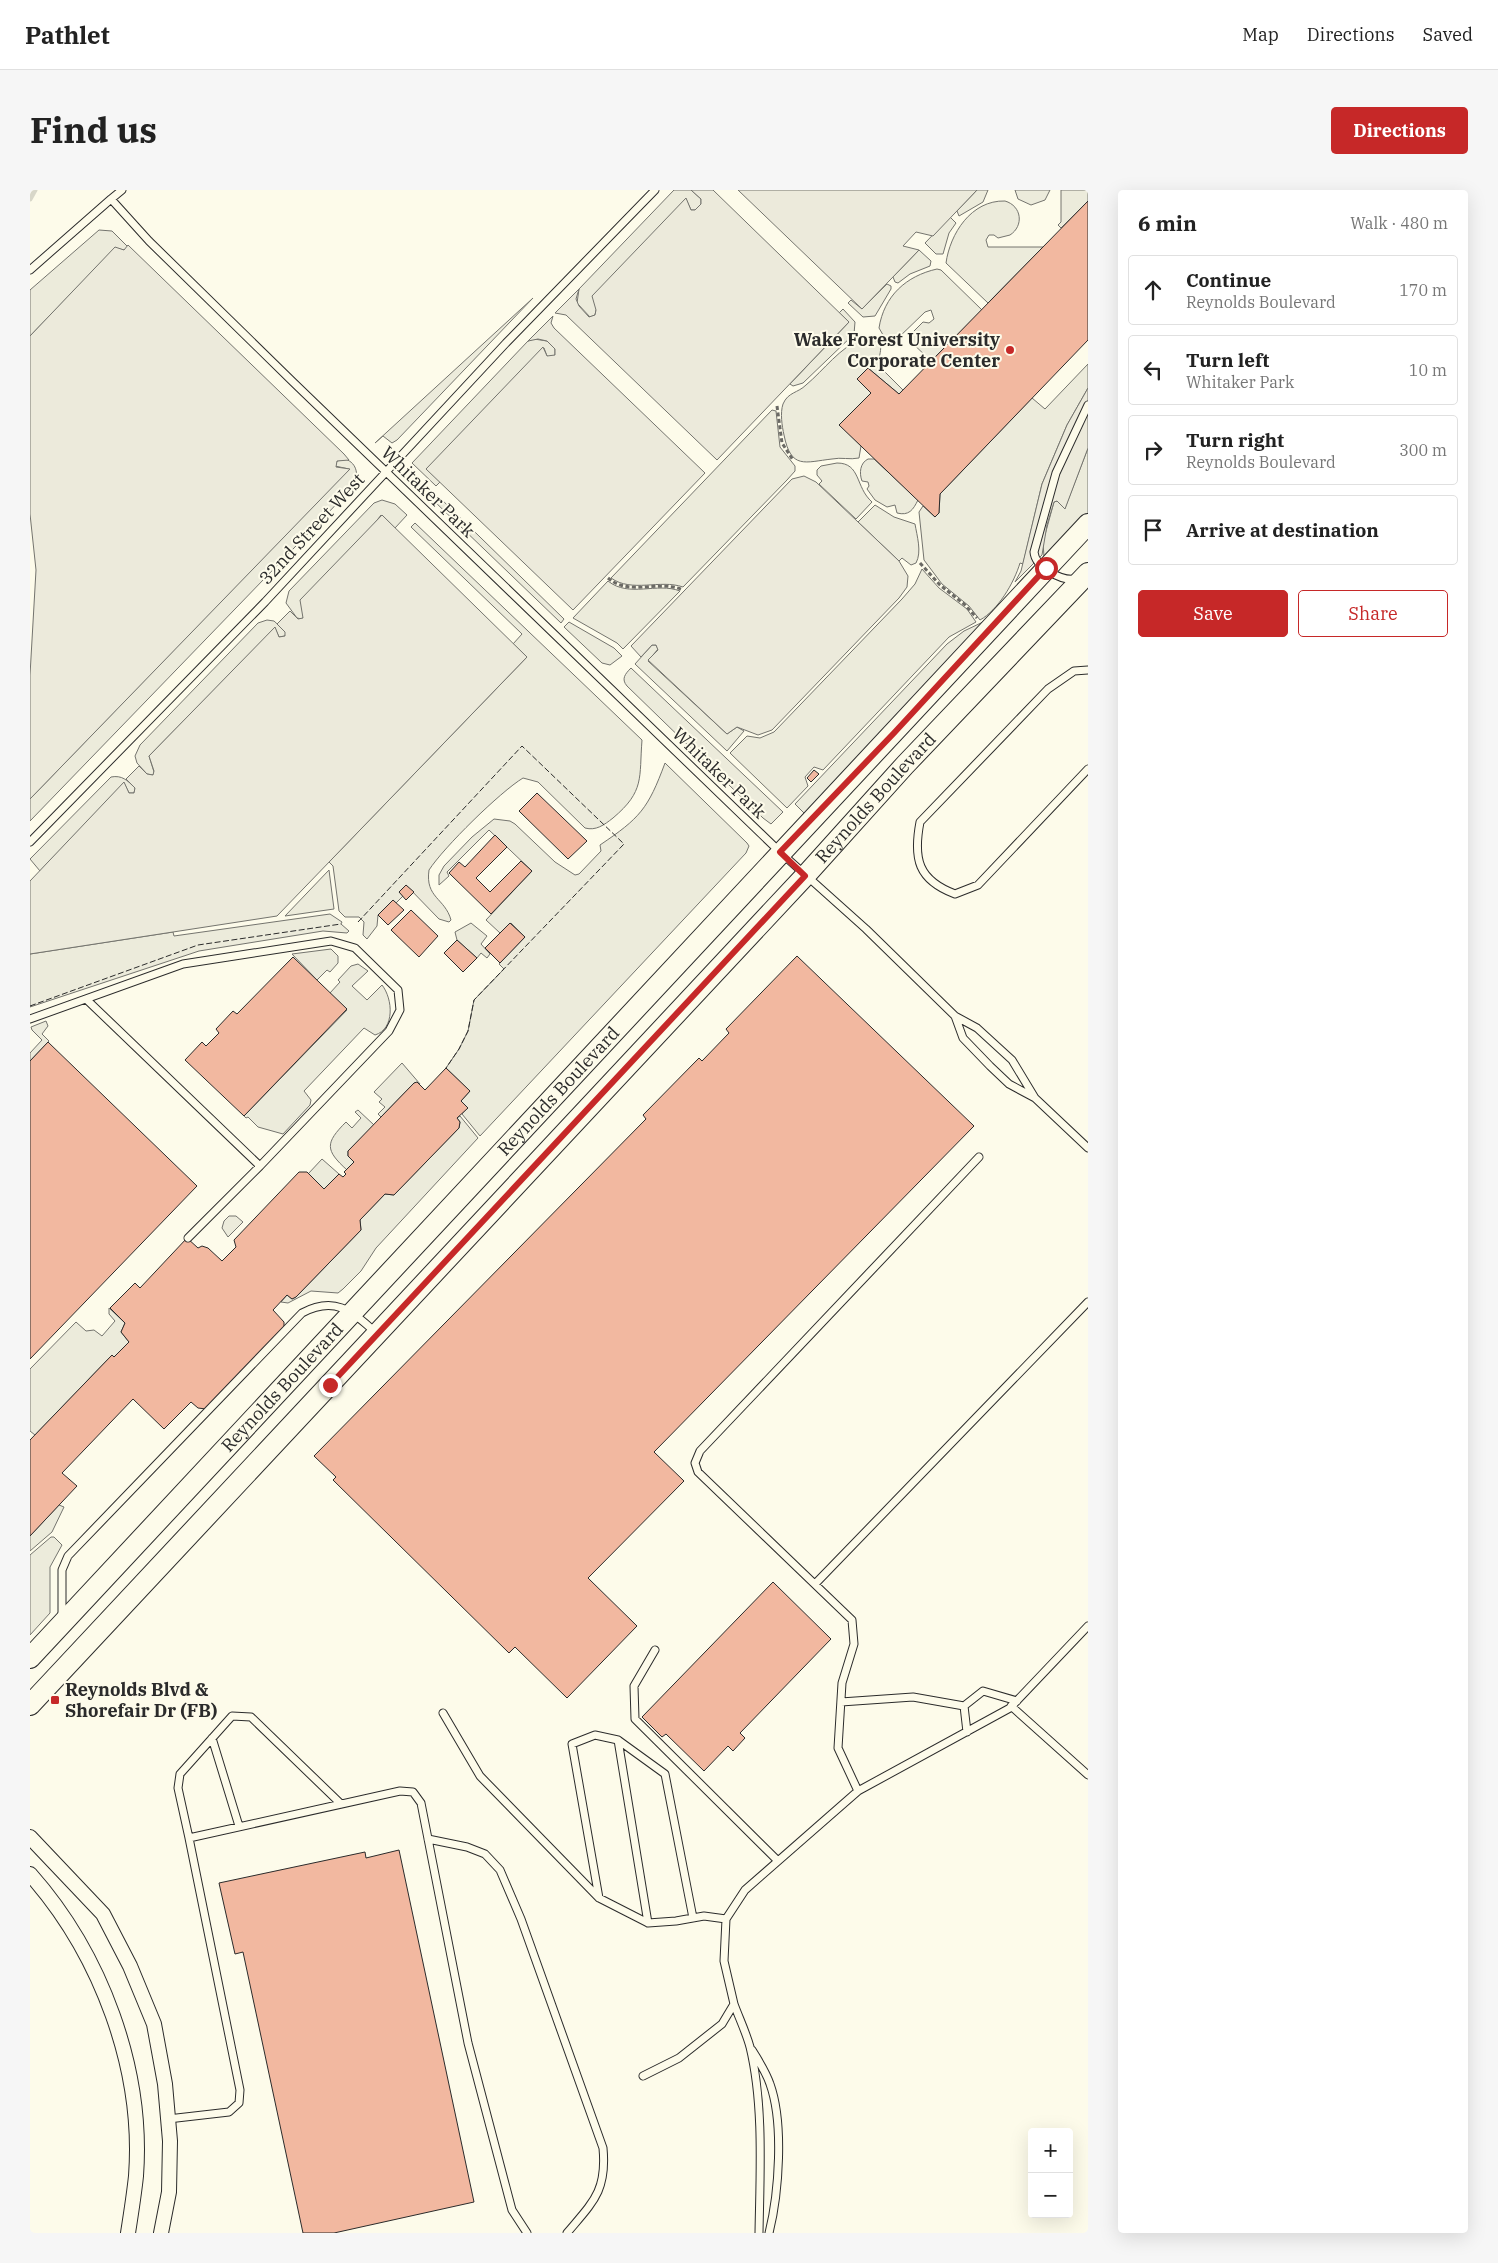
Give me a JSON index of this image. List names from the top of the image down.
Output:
{
  "streets": {
    "main road": ["Reynolds Boulevard"],
    "lane": ["Whitaker Park", "32nd Street West"]
  },
  "crossings": [
    ["Whitaker Park", "32nd Street West"],
    ["Whitaker Park", "Reynolds Boulevard"]
  ],
  "places": {
    "other": ["Wake Forest University Corporate Center"],
    "transit": ["Reynolds Blvd & Shorefair Dr (FB)"]
  },
  "page": {
    "header": "Pathlet",
    "nav": ["Map", "Directions", "Saved"],
    "title": "Find us",
    "buttons": [
      "Directions",
      ["Save", "Share"]
    ],
    "heading": ["6 min", "Walk · 480 m"],
    "list": [
      ["Continue", "Reynolds Boulevard", "170 m"],
      ["Turn left", "Whitaker Park", "10 m"],
      ["Turn right", "Reynolds Boulevard", "300 m"],
      "Arrive at destination"
    ],
    "map_buttons": ["+", "−"]
  }
}
